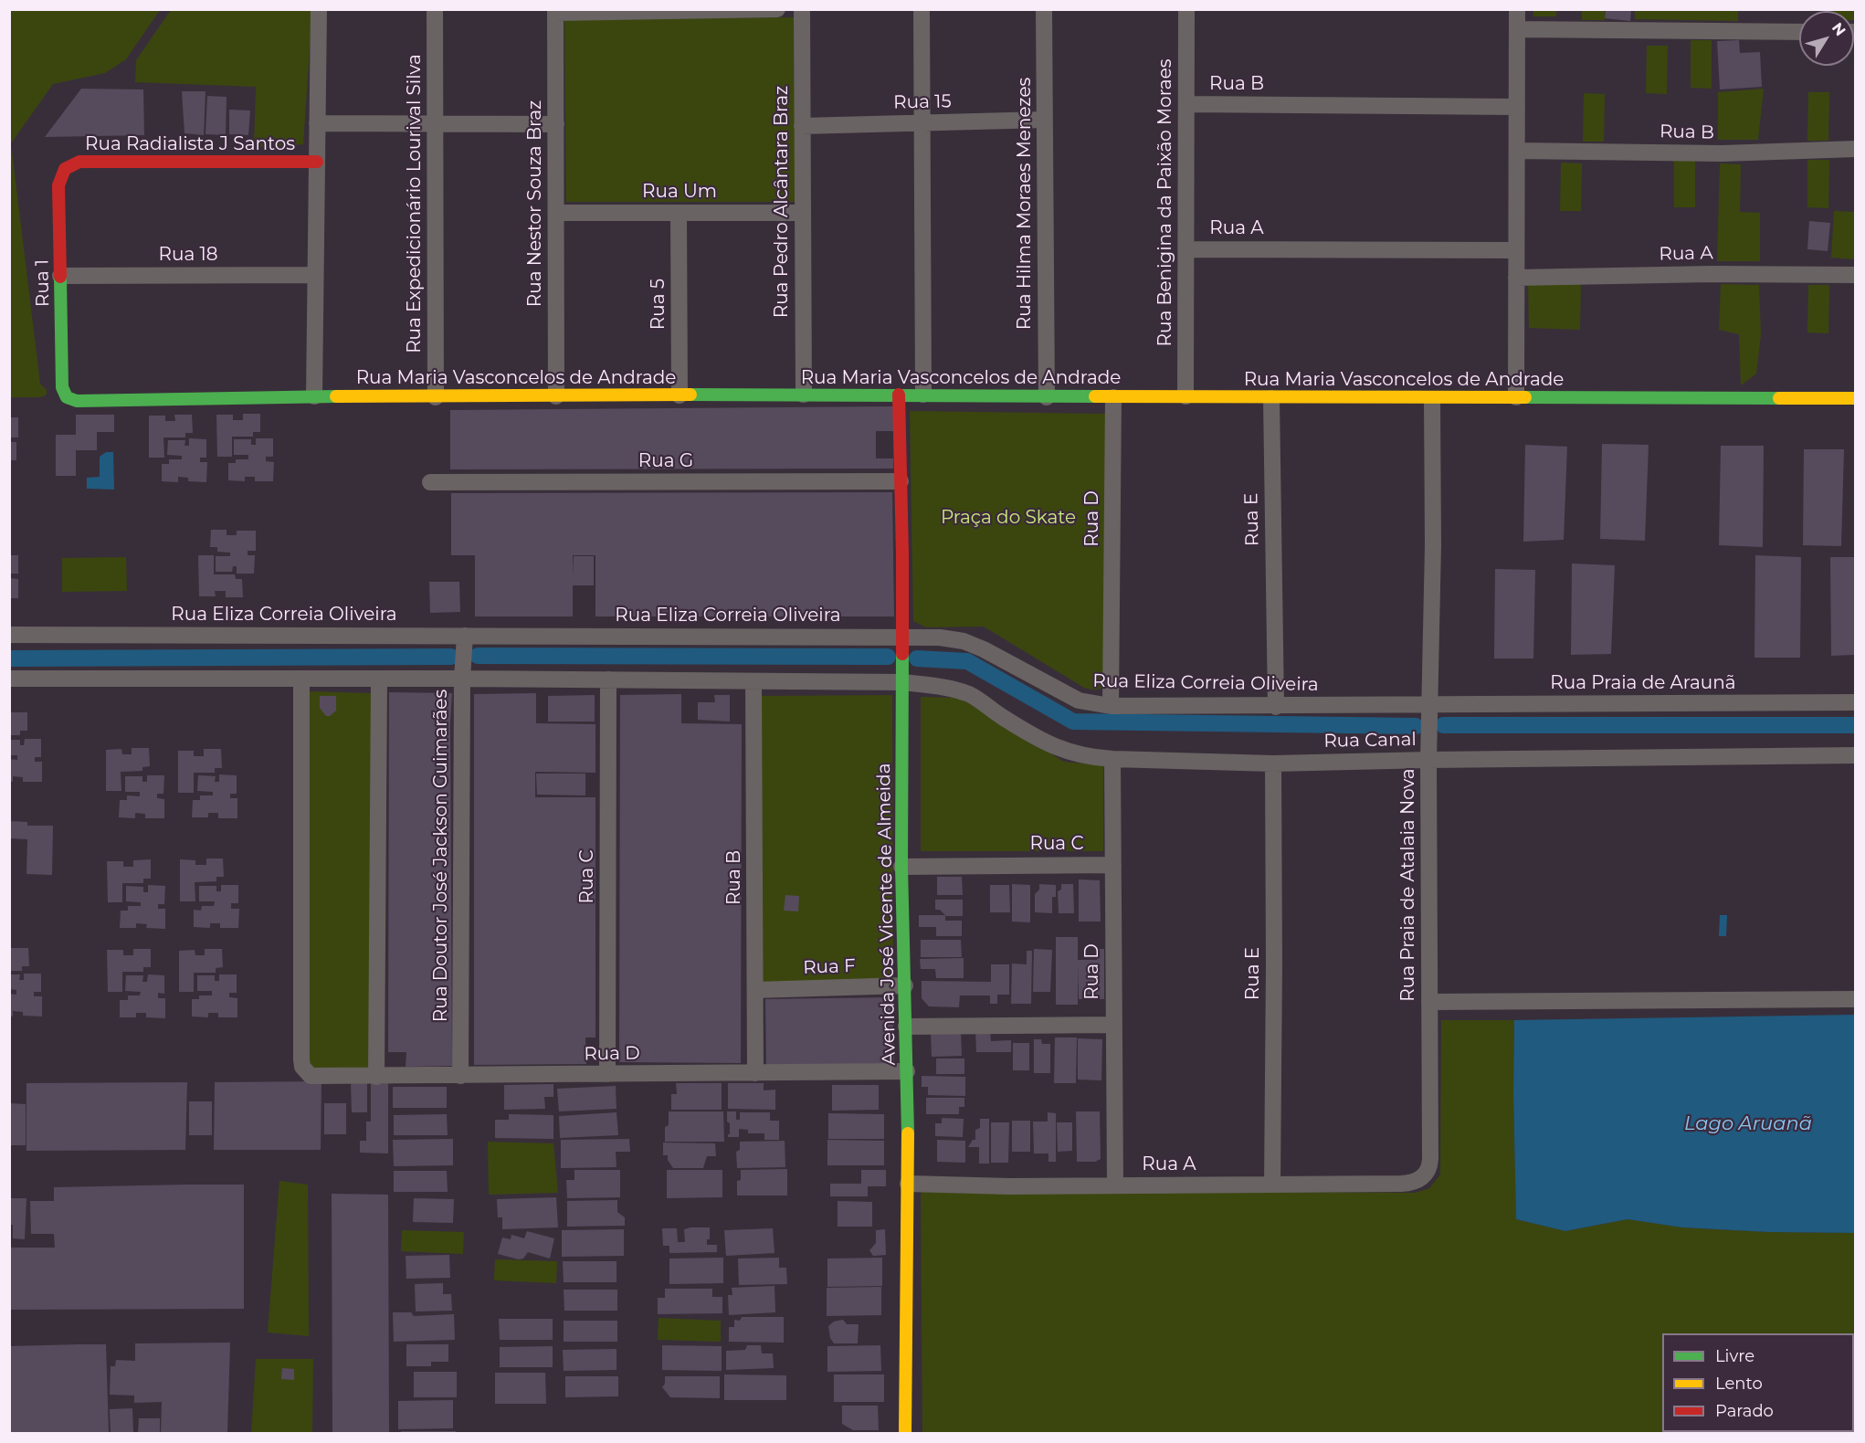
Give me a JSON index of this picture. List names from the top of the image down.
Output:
{
  "streets": {
    "street": [
      "Rua B",
      "Rua 15",
      "Rua Radialista J Santos",
      "Rua Um",
      "Rua Pedro Alcântara Braz",
      "Rua Benigina da Paixão Moraes",
      "Rua Expedicionário Lourival Silva",
      "Rua Nestor Souza Braz",
      "Rua Hilma Moraes Menezes",
      "Rua A",
      "Rua 18",
      "Rua 1",
      "Rua 5",
      "Rua Maria Vasconcelos de Andrade",
      "Rua G",
      "Rua D",
      "Rua E",
      "Rua Eliza Correia Oliveira",
      "Rua Praia de Araunã",
      "Rua Canal",
      "Rua C",
      "Rua Doutor José Jackson Guimarães",
      "Rua Praia de Atalaia Nova",
      "Avenida José Vicente de Almeida",
      "Rua F"
    ]
  },
  "crossings": [
    ["Rua B", "Rua Benigina da Paixão Moraes"],
    ["Rua B", "Rua D"],
    ["Rua B", "Rua F"],
    ["Rua 15", "Rua Pedro Alcântara Braz"],
    ["Rua 15", "Rua Hilma Moraes Menezes"],
    ["Rua Radialista J Santos", "Rua 1"],
    ["Rua Um", "Rua Pedro Alcântara Braz"],
    ["Rua Um", "Rua Nestor Souza Braz"],
    ["Rua Um", "Rua 5"],
    ["Rua Pedro Alcântara Braz", "Rua Maria Vasconcelos de Andrade"],
    ["Rua Benigina da Paixão Moraes", "Rua A"],
    ["Rua Benigina da Paixão Moraes", "Rua Maria Vasconcelos de Andrade"],
    ["Rua Expedicionário Lourival Silva", "Rua Maria Vasconcelos de Andrade"],
    ["Rua Nestor Souza Braz", "Rua Maria Vasconcelos de Andrade"],
    ["Rua Hilma Moraes Menezes", "Rua Maria Vasconcelos de Andrade"],
    ["Rua A", "Rua D"],
    ["Rua A", "Rua E"],
    ["Rua A", "Rua Praia de Atalaia Nova"],
    ["Rua A", "Avenida José Vicente de Almeida"],
    ["Rua 18", "Rua 1"],
    ["Rua 1", "Rua Maria Vasconcelos de Andrade"],
    ["Rua 5", "Rua Maria Vasconcelos de Andrade"],
    ["Rua Maria Vasconcelos de Andrade", "Rua D"],
    ["Rua Maria Vasconcelos de Andrade", "Rua E"],
    ["Rua Maria Vasconcelos de Andrade", "Rua Praia de Atalaia Nova"],
    ["Rua Maria Vasconcelos de Andrade", "Avenida José Vicente de Almeida"],
    ["Rua G", "Avenida José Vicente de Almeida"],
    ["Rua D", "Rua Eliza Correia Oliveira"],
    ["Rua D", "Rua Canal"],
    ["Rua D", "Rua C"],
    ["Rua D", "Rua Doutor José Jackson Guimarães"],
    ["Rua D", "Avenida José Vicente de Almeida"],
    ["Rua E", "Rua Eliza Correia Oliveira"],
    ["Rua E", "Rua Canal"],
    ["Rua Eliza Correia Oliveira", "Rua Praia de Araunã"],
    ["Rua Eliza Correia Oliveira", "Rua Doutor José Jackson Guimarães"],
    ["Rua Eliza Correia Oliveira", "Rua Praia de Atalaia Nova"],
    ["Rua Eliza Correia Oliveira", "Avenida José Vicente de Almeida"],
    ["Rua Praia de Araunã", "Rua Praia de Atalaia Nova"],
    ["Rua Canal", "Rua Praia de Atalaia Nova"],
    ["Rua Canal", "Avenida José Vicente de Almeida"],
    ["Rua C", "Avenida José Vicente de Almeida"],
    ["Avenida José Vicente de Almeida", "Rua F"]
  ],
  "water": ["Lago Aruanã"],
  "parks": ["Praça do Skate"],
  "legend": ["Livre", "Lento", "Parado"],
  "north": "top right"
}
